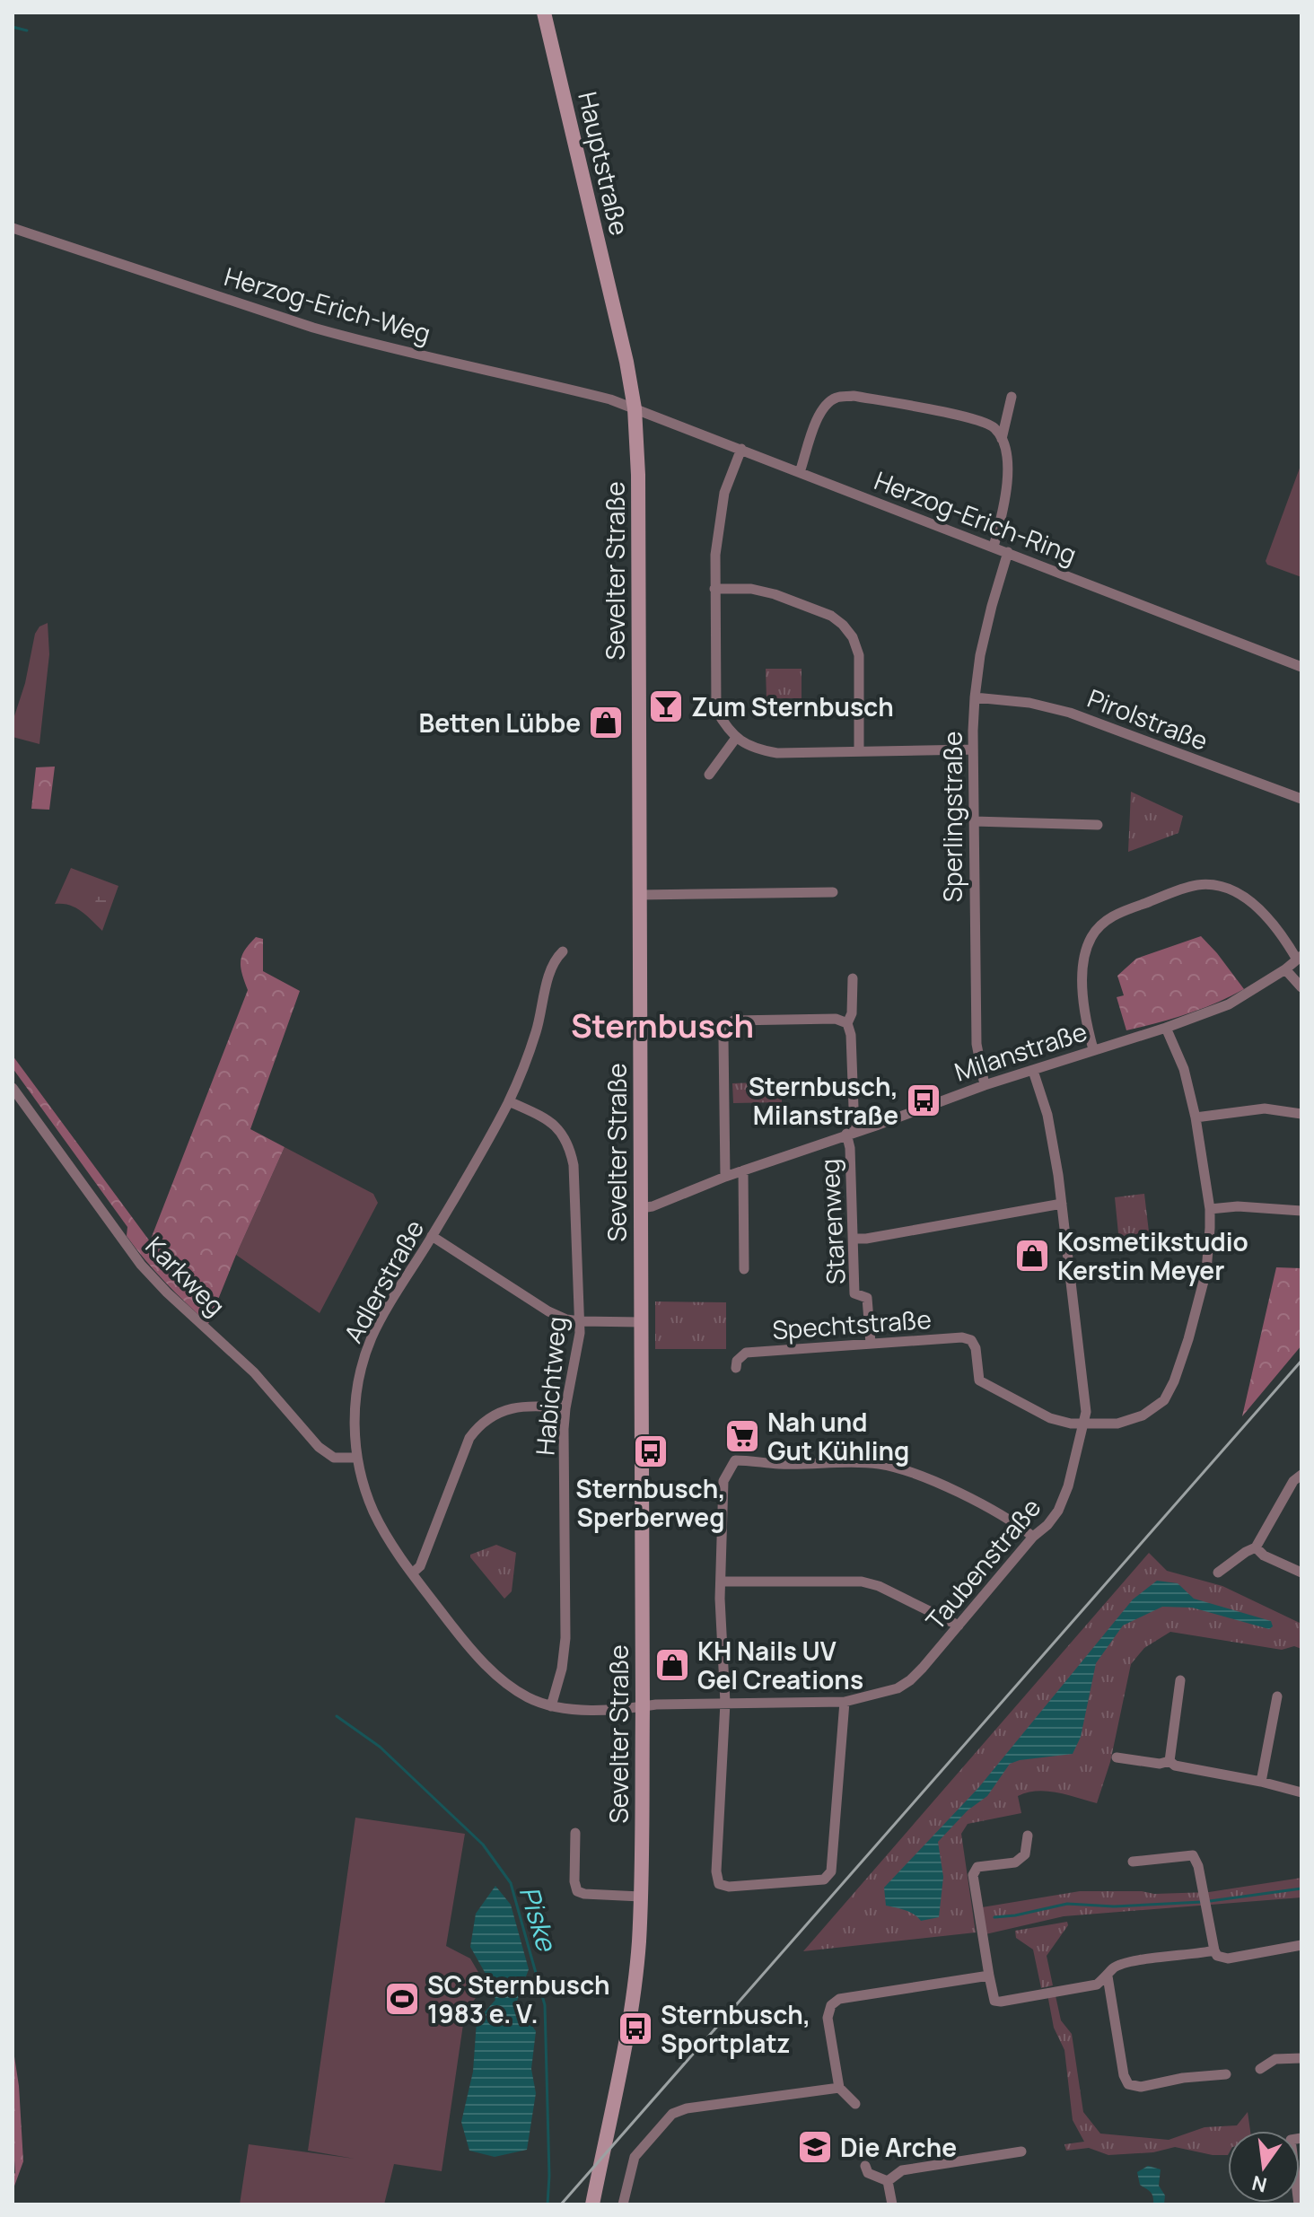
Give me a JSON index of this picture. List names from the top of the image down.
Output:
{
  "streets": {
    "street": [
      "Hauptstraße",
      "Herzog-Erich-Weg",
      "Herzog-Erich-Ring",
      "Sevelter Straße",
      "Pirolstraße",
      "Sperlingstraße",
      "Milanstraße",
      "Starenweg",
      "Karkweg",
      "Adlerstraße",
      "Spechtstraße",
      "Habichtweg",
      "Taubenstraße"
    ]
  },
  "crossings": [
    ["Hauptstraße", "Herzog-Erich-Weg"],
    ["Hauptstraße", "Herzog-Erich-Ring"],
    ["Hauptstraße", "Sevelter Straße"],
    ["Herzog-Erich-Weg", "Herzog-Erich-Ring"],
    ["Herzog-Erich-Weg", "Sevelter Straße"],
    ["Herzog-Erich-Ring", "Sevelter Straße"],
    ["Herzog-Erich-Ring", "Sperlingstraße"],
    ["Sevelter Straße", "Milanstraße"],
    ["Sevelter Straße", "Adlerstraße"],
    ["Sevelter Straße", "Taubenstraße"],
    ["Pirolstraße", "Sperlingstraße"],
    ["Sperlingstraße", "Milanstraße"],
    ["Milanstraße", "Starenweg"],
    ["Milanstraße", "Taubenstraße"],
    ["Starenweg", "Spechtstraße"],
    ["Karkweg", "Adlerstraße"],
    ["Adlerstraße", "Habichtweg"],
    ["Adlerstraße", "Taubenstraße"],
    ["Spechtstraße", "Taubenstraße"]
  ],
  "districts": ["Sternbusch"],
  "water": ["Piske"],
  "places": {
    "bar": ["Zum Sternbusch"],
    "shop": ["Betten Lübbe", "Kosmetikstudio Kerstin Meyer", "KH Nails UV Gel Creations"],
    "bus stop": ["Sternbusch, Milanstraße", "Sternbusch, Sperberweg", "Sternbusch, Sportplatz"],
    "supermarket": ["Nah und Gut Kühling"],
    "sports": ["SC Sternbusch 1983 e. V."],
    "school or university": ["Die Arche"]
  },
  "north": "bottom"
}
